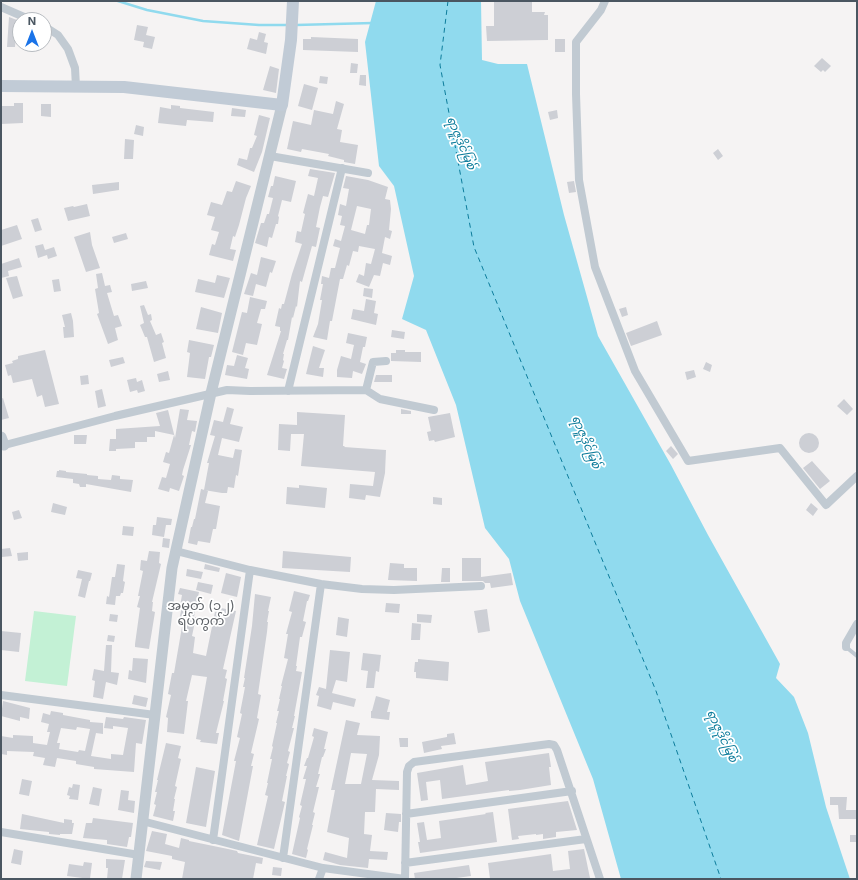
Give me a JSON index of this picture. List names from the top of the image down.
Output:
{
  "districts": ["အမှတ် (၁၂) ရပ်ကွက်"],
  "water": ["ရာဇူဒိုင်မြစ်"],
  "north": "top"
}
